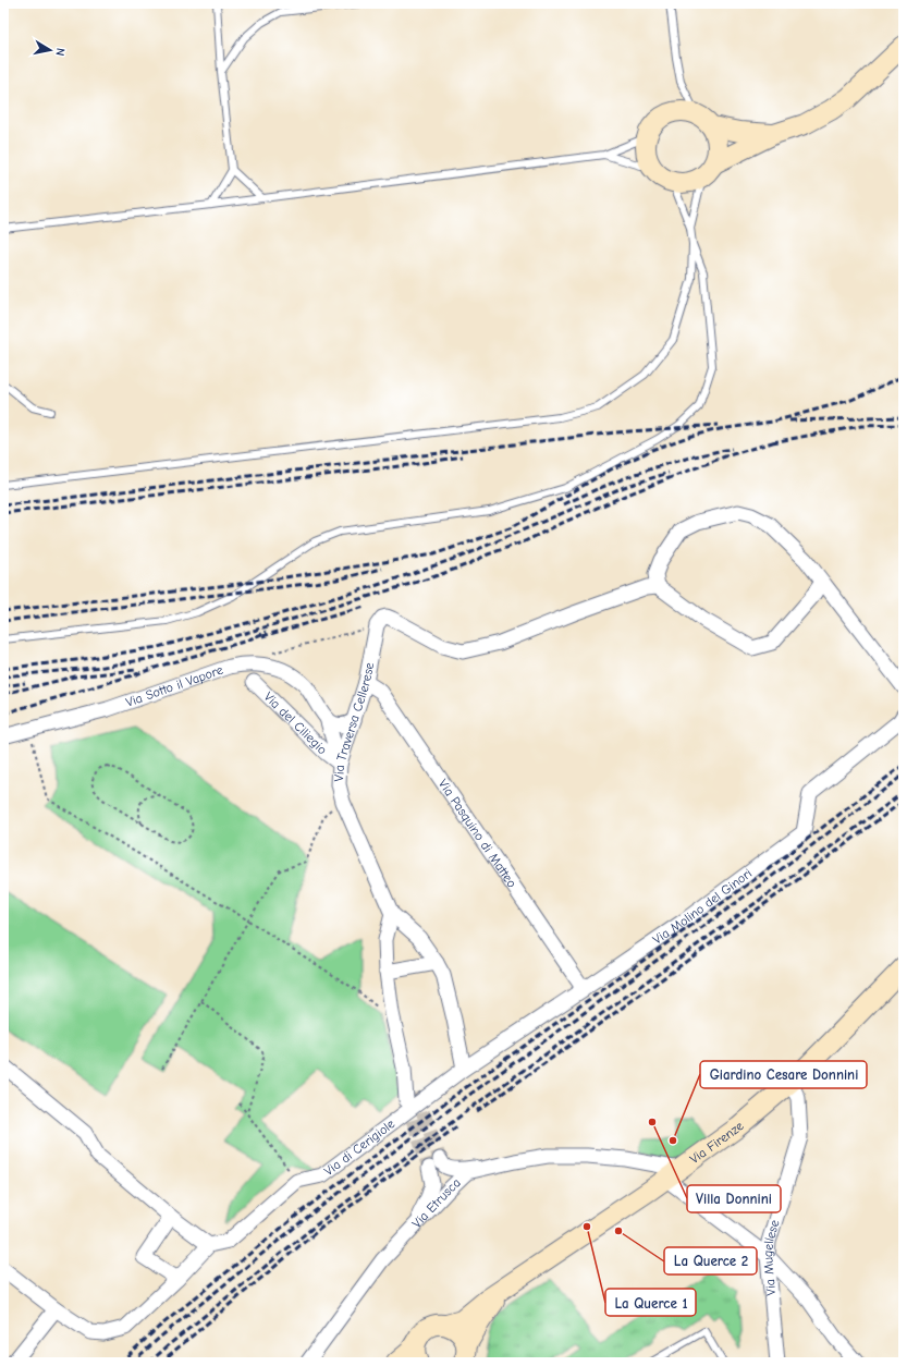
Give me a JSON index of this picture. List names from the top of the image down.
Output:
{
  "streets": {
    "main road": ["Via Firenze"],
    "street": [
      "Via Sotto il Vapore",
      "Via Traversa Cellerese",
      "Via del Ciliegio",
      "Via Pasquino di Matteo",
      "Via Molino del Ginori",
      "Via di Cerigiole",
      "Via Etrusca",
      "Via Mugellese"
    ]
  },
  "crossings": [
    ["Via Sotto il Vapore", "Via Traversa Cellerese"],
    ["Via Sotto il Vapore", "Via del Ciliegio"],
    ["Via Traversa Cellerese", "Via del Ciliegio"],
    ["Via Traversa Cellerese", "Via Pasquino di Matteo"],
    ["Via Traversa Cellerese", "Via Molino del Ginori"],
    ["Via Traversa Cellerese", "Via di Cerigiole"],
    ["Via Pasquino di Matteo", "Via Molino del Ginori"],
    ["Via Molino del Ginori", "Via di Cerigiole"],
    ["Via Firenze", "Via Etrusca"],
    ["Via Firenze", "Via Mugellese"]
  ],
  "places": [
    "Villa Donnini",
    "Giardino Cesare Donnini",
    "La Querce 1",
    "La Querce 2"
  ],
  "north": "right"
}
